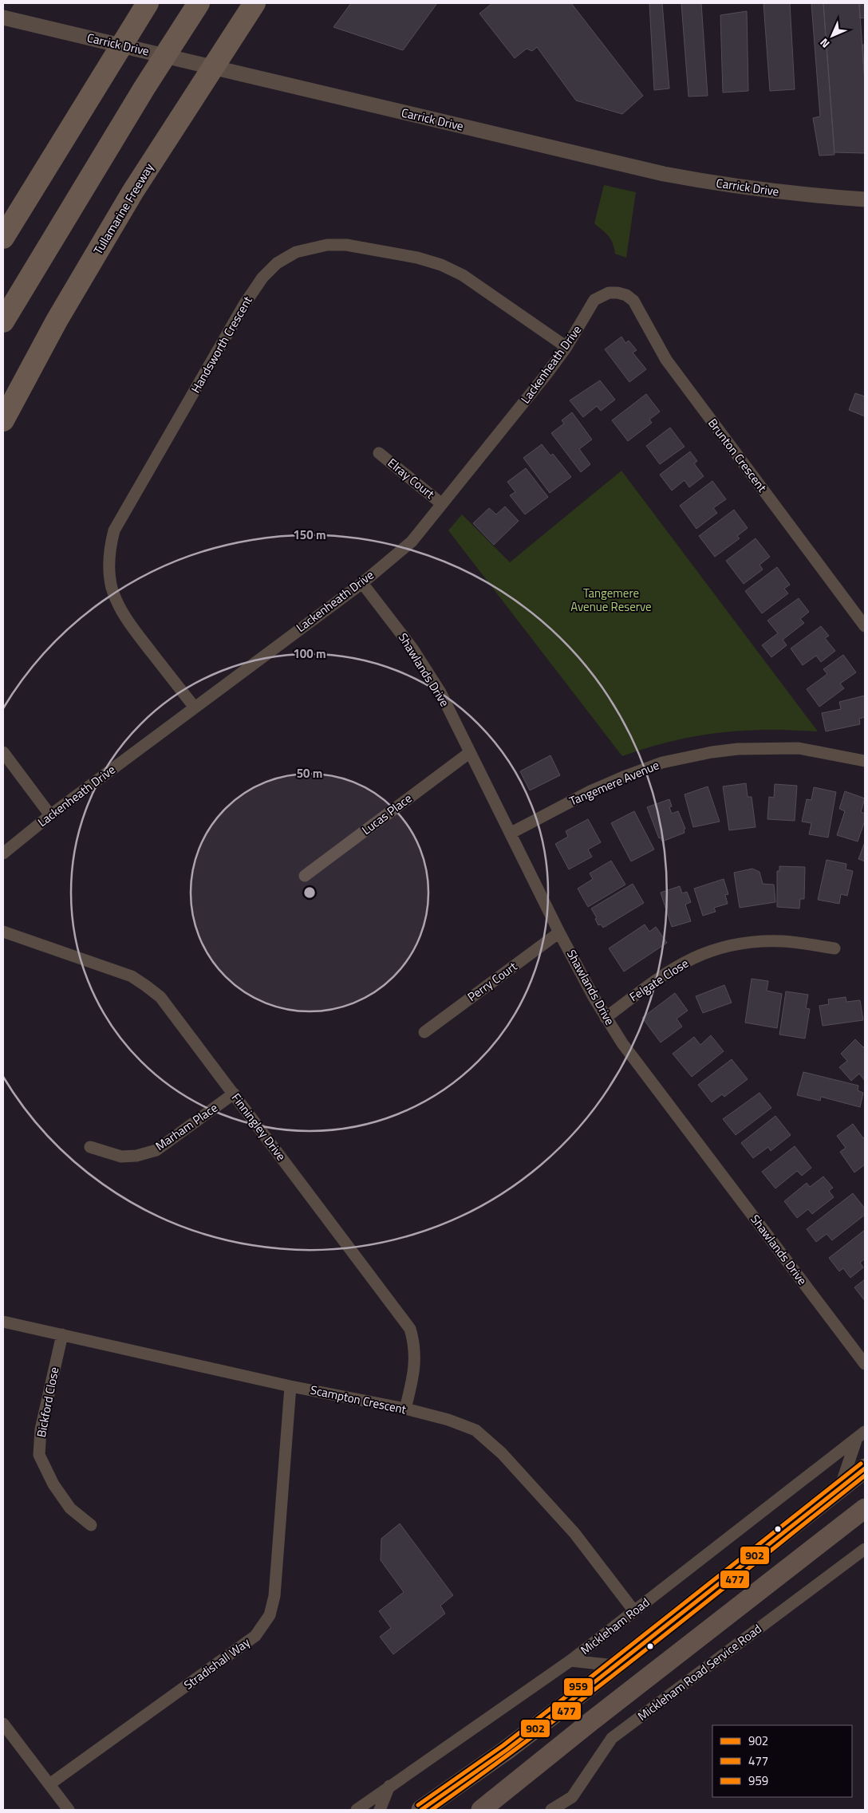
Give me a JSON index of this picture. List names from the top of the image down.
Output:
{
  "streets": {
    "highway": ["Tullamarine Freeway"],
    "street": [
      "Carrick Drive",
      "Handsworth Crescent",
      "Lackenheath Drive",
      "Brunton Crescent",
      "Elray Court",
      "Shawlands Drive",
      "Tangemere Avenue",
      "Lucas Place",
      "Felgate Close",
      "Perry Court",
      "Marham Place",
      "Finningley Drive",
      "Scampton Crescent",
      "Bickford Close",
      "Mickleham Road",
      "Stradishall Way",
      "Mickleham Road Service Road"
    ]
  },
  "crossings": [
    ["Handsworth Crescent", "Lackenheath Drive"],
    ["Lackenheath Drive", "Brunton Crescent"],
    ["Lackenheath Drive", "Elray Court"],
    ["Lackenheath Drive", "Shawlands Drive"],
    ["Shawlands Drive", "Tangemere Avenue"],
    ["Shawlands Drive", "Lucas Place"],
    ["Shawlands Drive", "Felgate Close"],
    ["Shawlands Drive", "Perry Court"],
    ["Marham Place", "Finningley Drive"],
    ["Finningley Drive", "Scampton Crescent"],
    ["Scampton Crescent", "Bickford Close"],
    ["Scampton Crescent", "Mickleham Road"],
    ["Scampton Crescent", "Stradishall Way"]
  ],
  "parks": ["Tangemere Avenue Reserve"],
  "lines": ["transit line 959", "transit line 902", "transit line 477"],
  "legend": ["902", "477", "959"],
  "north": "bottom left",
  "rings": ["150 m", "100 m", "50 m"]
}
